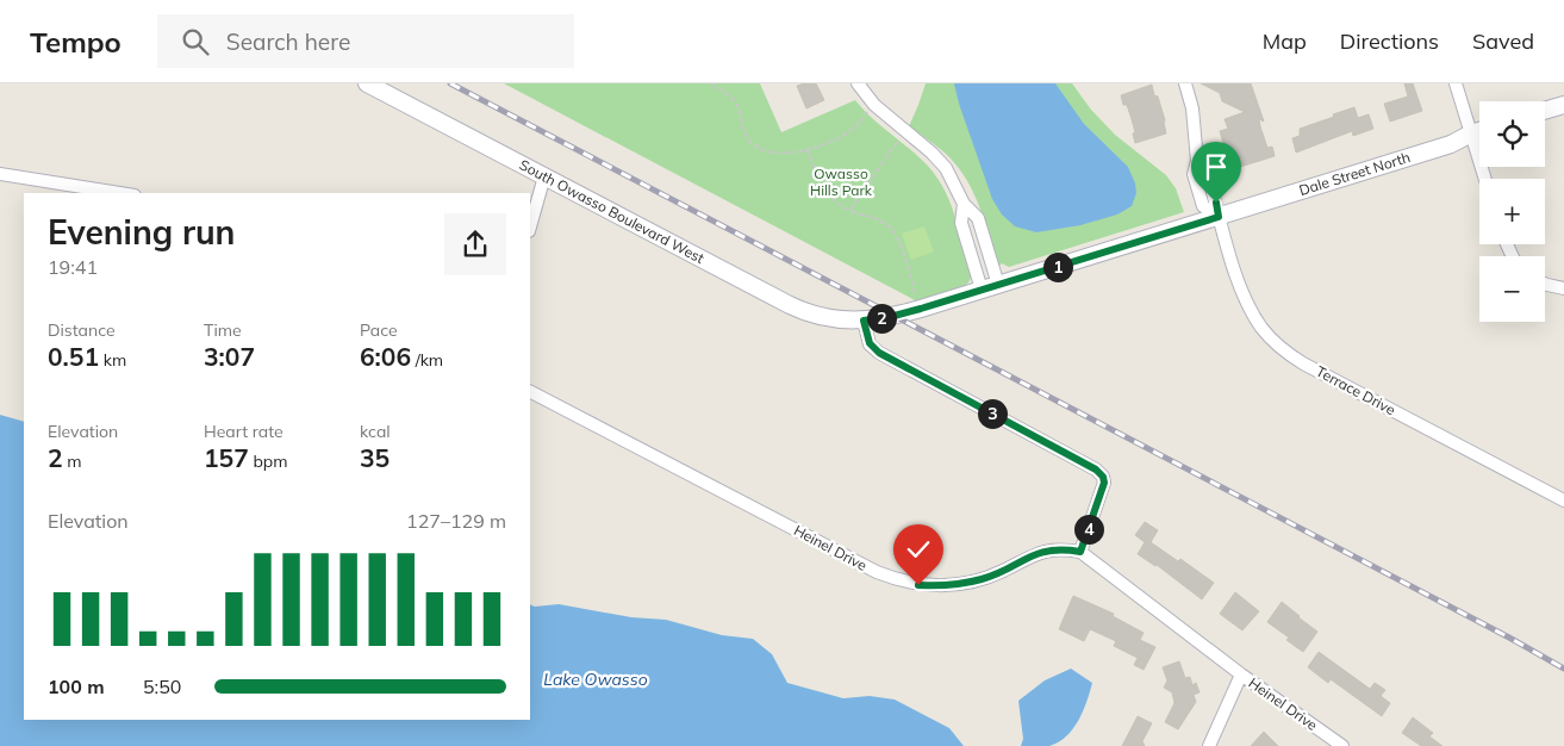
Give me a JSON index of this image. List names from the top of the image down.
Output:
{
  "streets": {
    "street": [
      "Dale Street North",
      "South Owasso Boulevard West",
      "Terrace Drive",
      "Heinel Drive"
    ]
  },
  "crossings": [
    ["Dale Street North", "South Owasso Boulevard West"],
    ["Dale Street North", "Terrace Drive"]
  ],
  "water": ["Lake Owasso"],
  "parks": ["Owasso Hills Park"],
  "page": {
    "header": "Tempo",
    "search": "Search here",
    "nav": ["Map", "Directions", "Saved"],
    "map_buttons": ["+", "−"],
    "heading": ["Evening run", "19:41"],
    "pins": [
      "1",
      "2",
      "3",
      "4"
    ],
    "stats": [
      ["Distance", "0.51 km"],
      ["Time", "3:07"],
      ["Pace", "6:06 /km"],
      ["Elevation", "2 m"],
      ["Heart rate", "157 bpm"],
      ["kcal", "35"]
    ],
    "chart": ["Elevation", "127–129 m"],
    "list": [
      {
        "name": "100 m",
        "note": "5:50"
      }
    ]
  }
}
